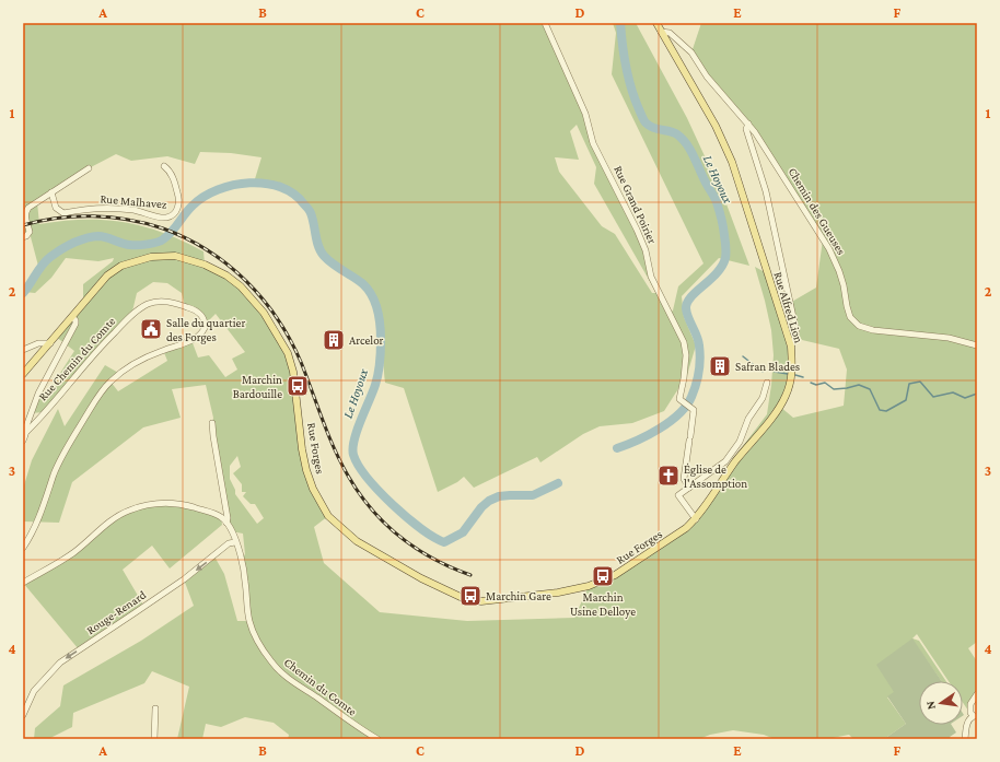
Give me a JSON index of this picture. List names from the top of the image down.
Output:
{
  "streets": {
    "main road": ["Rue Alfred Lion", "Rue Forges"],
    "street": [
      "Rue Malhavez",
      "Rue Grand Poirier",
      "Chemin des Gueuses",
      "Rue Chemin du Comte",
      "Rouge-Renard",
      "Chemin du Comte"
    ]
  },
  "crossings": [
    ["Chemin des Gueuses", "Rue Alfred Lion"],
    ["Rue Alfred Lion", "Rue Forges"],
    ["Rouge-Renard", "Chemin du Comte"]
  ],
  "one_way": ["Rouge-Renard"],
  "water": ["Le Hoyoux"],
  "places": {
    "public building": ["Salle du quartier des Forges"],
    "building": ["Arcelor", "Safran Blades"],
    "bus stop": ["Marchin Bardouille", "Marchin Usine Delloye", "Marchin Gare"],
    "church": ["Église de l'Assomption"]
  },
  "north": "left",
  "grid": {
    "columns": [
      "A",
      "B",
      "C",
      "D",
      "E",
      "F"
    ],
    "rows": [
      "1",
      "2",
      "3",
      "4"
    ]
  }
}
